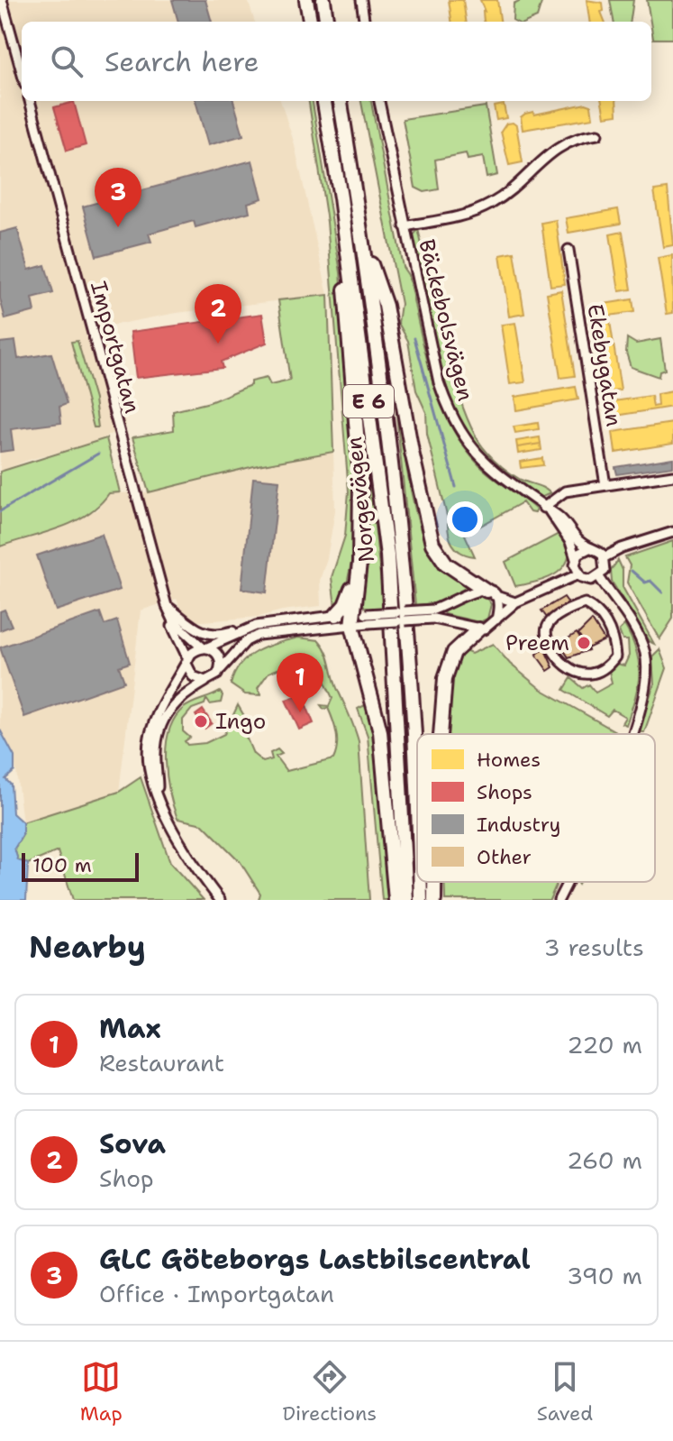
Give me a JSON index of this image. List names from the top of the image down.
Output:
{
  "streets": {
    "highway": ["E 6", "Norgevägen"],
    "street": ["Bäckebolsvägen", "Importgatan", "Ekebygatan"]
  },
  "places": ["Preem", "Ingo"],
  "legend": [
    "Homes",
    "Shops",
    "Industry",
    "Other"
  ],
  "scale_bar": "100 m",
  "page": {
    "search": "Search here",
    "pins": ["3", "2", "1"],
    "scale": "100 m",
    "heading": ["Nearby", "3 results"],
    "list": [
      {
        "mark": "1",
        "name": "Max",
        "note": "Restaurant",
        "value": "220 m"
      },
      {
        "mark": "2",
        "name": "Sova",
        "note": "Shop",
        "value": "260 m"
      },
      {
        "mark": "3",
        "name": "GLC Göteborgs Lastbilscentral",
        "note": "Office · Importgatan",
        "value": "390 m"
      }
    ],
    "nav": ["Map", "Directions", "Saved"]
  }
}
